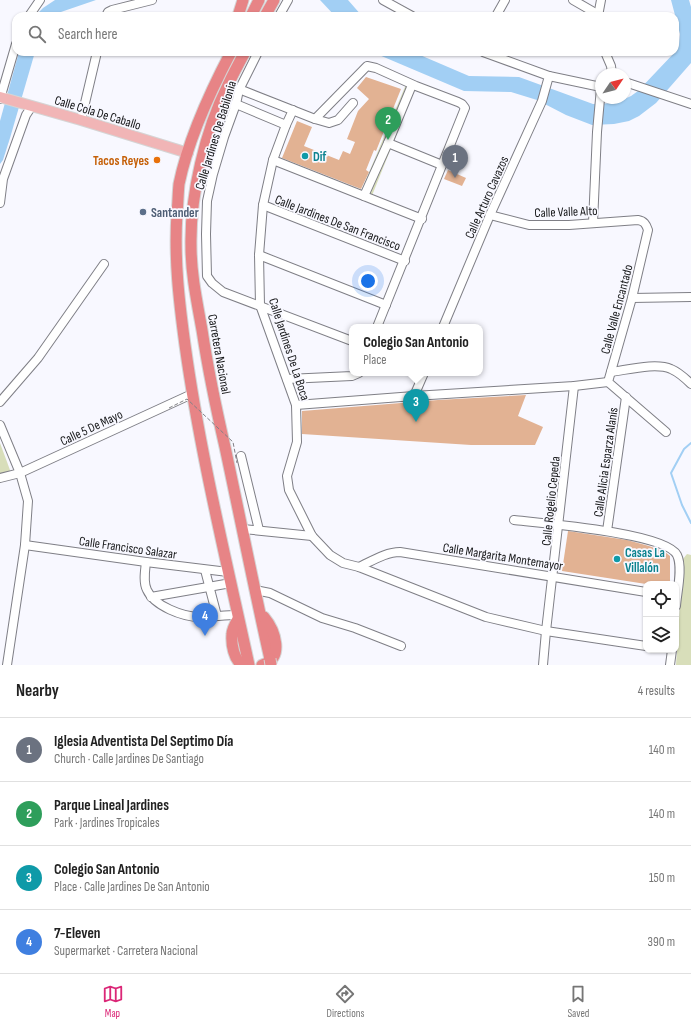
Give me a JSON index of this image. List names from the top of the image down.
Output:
{
  "streets": {
    "highway": ["Carretera Nacional"],
    "main road": ["Calle Cola De Caballo"],
    "street": [
      "Calle Jardines De Babilonia",
      "Calle Arturo Cavazos",
      "Calle Valle Alto",
      "Calle Jardines De San Francisco",
      "Calle Valle Encantado",
      "Calle Jardines De La Boca",
      "Calle 5 De Mayo",
      "Calle Alicia Esparza Alanís",
      "Calle Rogelio Cepeda",
      "Calle Francisco Salazar",
      "Calle Margarita Montemayor"
    ]
  },
  "crossings": [
    ["Calle Jardines De Babilonia", "Calle Jardines De La Boca"],
    ["Calle Arturo Cavazos", "Calle Valle Alto"],
    ["Calle Valle Alto", "Calle Valle Encantado"],
    ["Calle Jardines De San Francisco", "Calle Jardines De La Boca"],
    ["Calle Jardines De La Boca", "Calle Rogelio Cepeda"],
    ["Calle Jardines De La Boca", "Calle Margarita Montemayor"],
    ["Calle Rogelio Cepeda", "Calle Margarita Montemayor"]
  ],
  "places": [
    "Dif",
    "Tacos Reyes",
    "Santander",
    "Casas La Villalón"
  ],
  "north": "top right",
  "page": {
    "search": "Search here",
    "pins": [
      "2",
      "1",
      "3",
      "4"
    ],
    "popup": ["Colegio San Antonio", "Place"],
    "heading": ["Nearby", "4 results"],
    "list": [
      {
        "mark": "1",
        "name": "Iglesia Adventista Del Septimo Día",
        "note": "Church · Calle Jardines De Santiago",
        "value": "140 m"
      },
      {
        "mark": "2",
        "name": "Parque Lineal Jardines",
        "note": "Park · Jardines Tropicales",
        "value": "140 m"
      },
      {
        "mark": "3",
        "name": "Colegio San Antonio",
        "note": "Place · Calle Jardines De San Antonio",
        "value": "150 m"
      },
      {
        "mark": "4",
        "name": "7-Eleven",
        "note": "Supermarket · Carretera Nacional",
        "value": "390 m"
      }
    ],
    "nav": ["Map", "Directions", "Saved"]
  }
}
